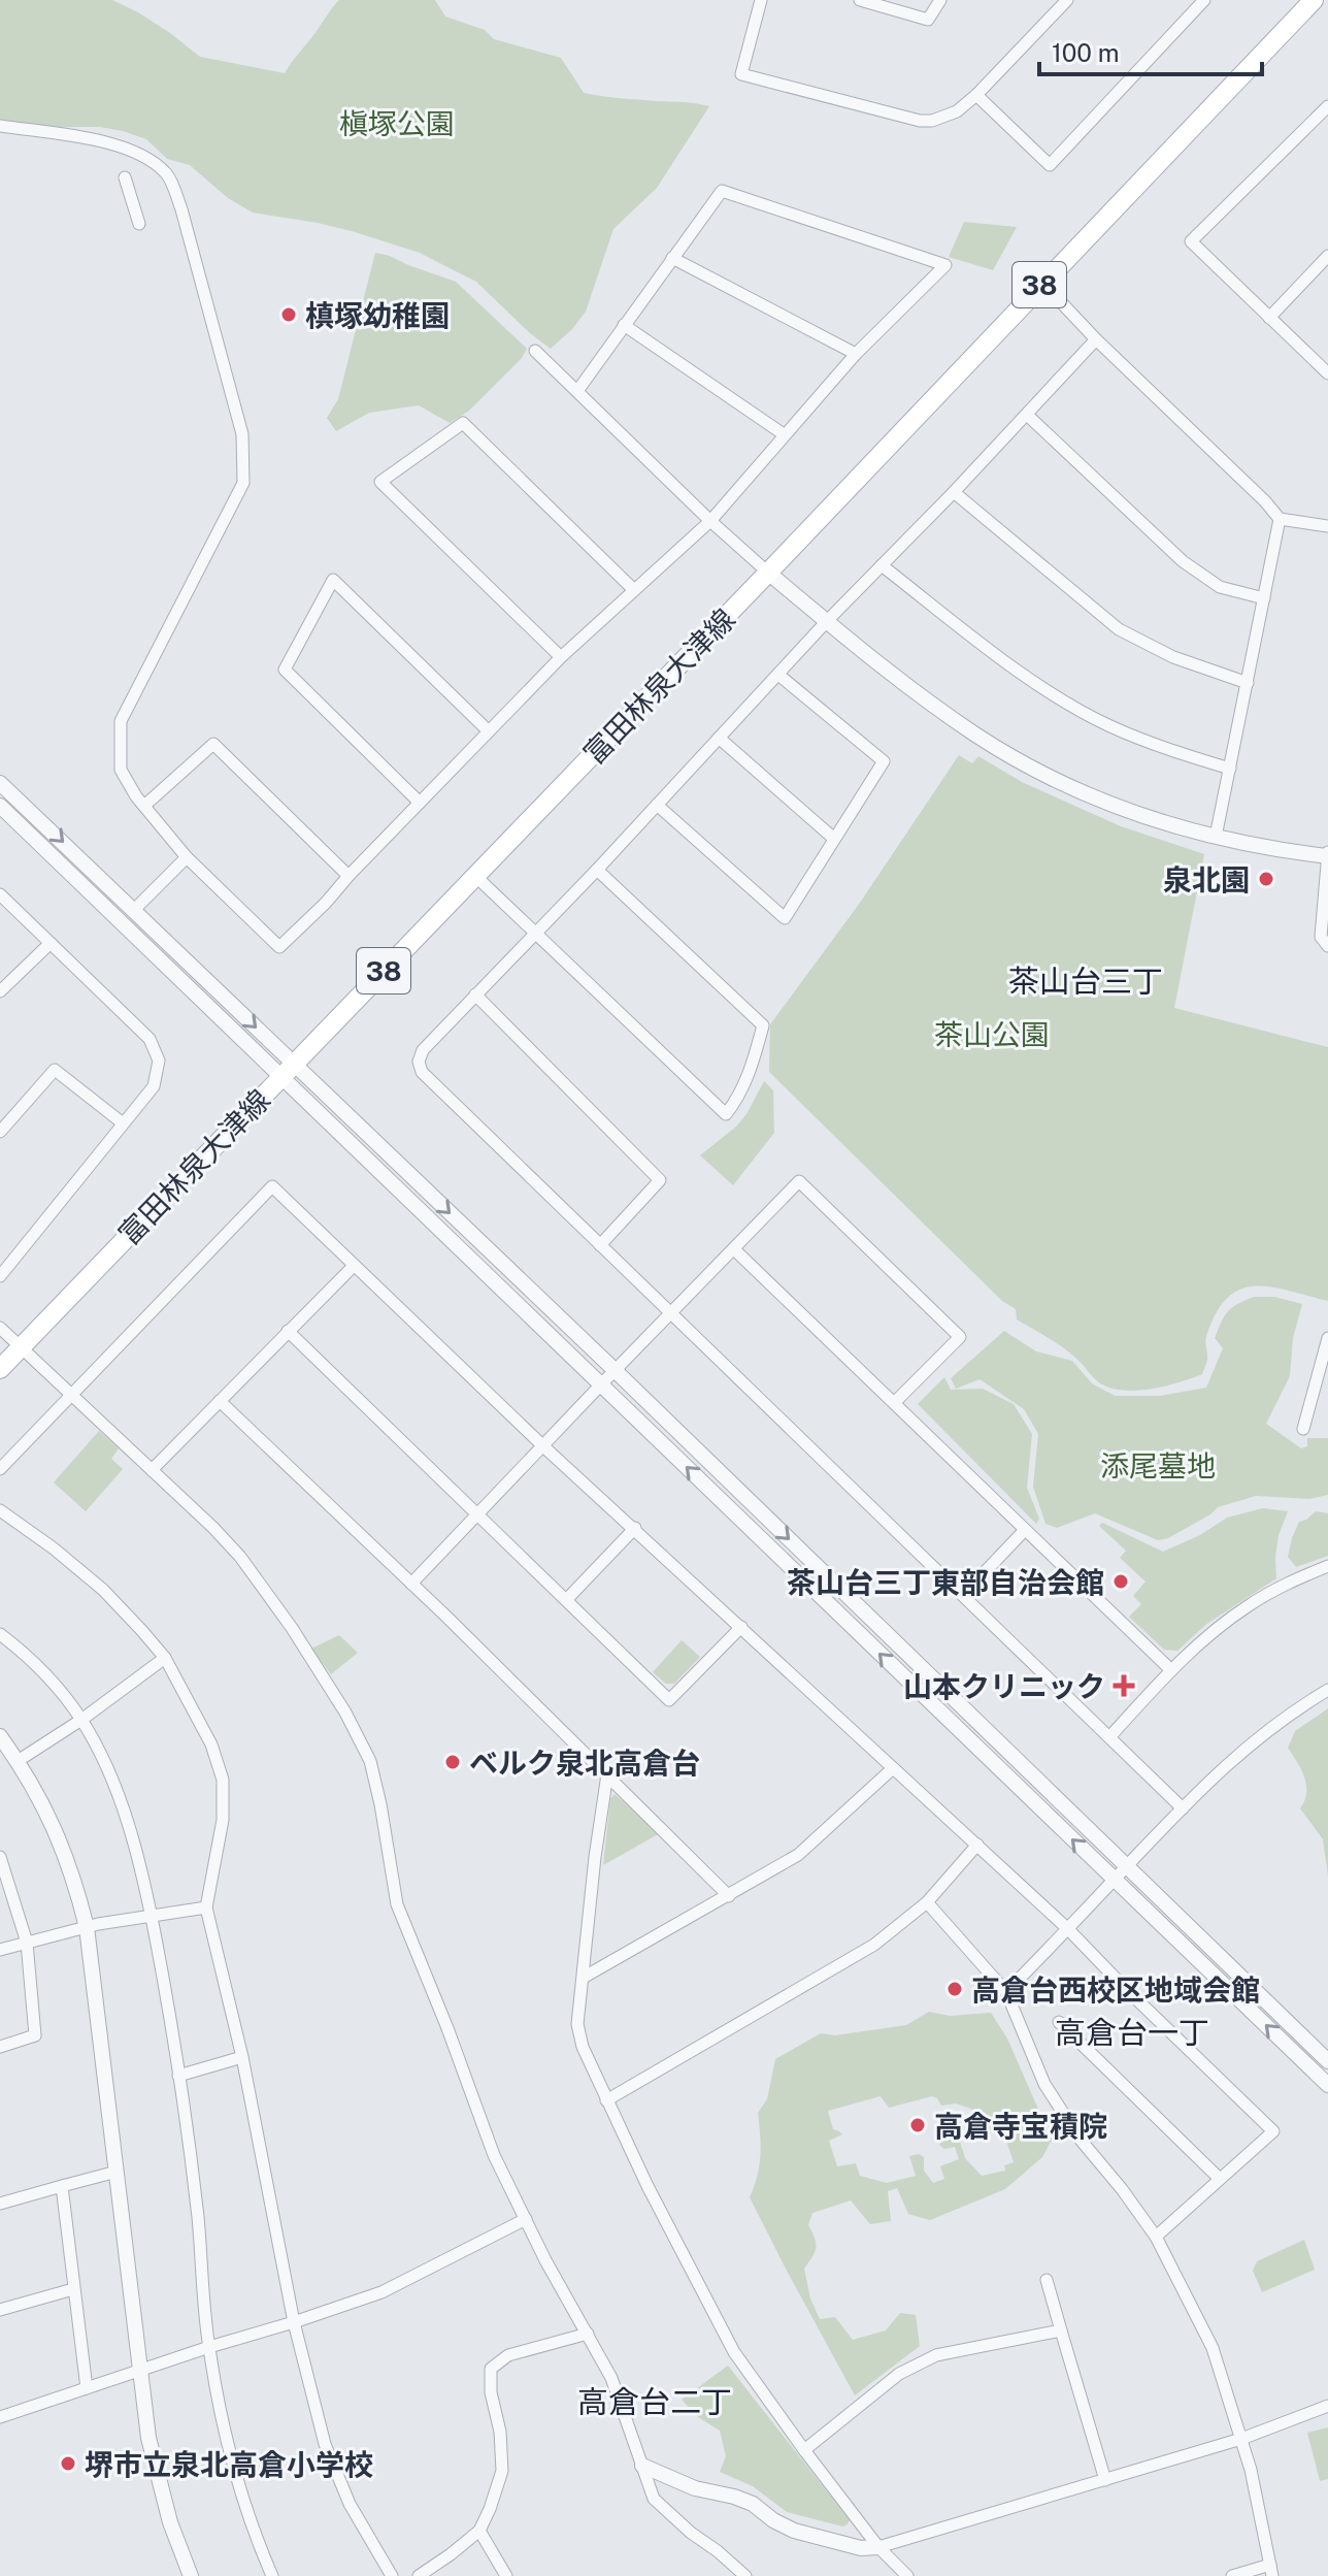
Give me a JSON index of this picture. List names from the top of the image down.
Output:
{
  "streets": {
    "main road": ["38", "富田林泉大津線"]
  },
  "districts": ["茶山台三丁", "高倉台一丁", "高倉台二丁"],
  "parks": ["槇塚公園", "茶山公園", "添尾墓地"],
  "places": {
    "other": [
      "槙塚幼稚園",
      "泉北園",
      "茶山台三丁東部自治会館",
      "ベルク泉北高倉台",
      "高倉台西校区地域会館",
      "高倉寺宝積院",
      "堺市立泉北高倉小学校"
    ],
    "health": ["山本クリニック"]
  },
  "scale_bar": "100 m"
}
